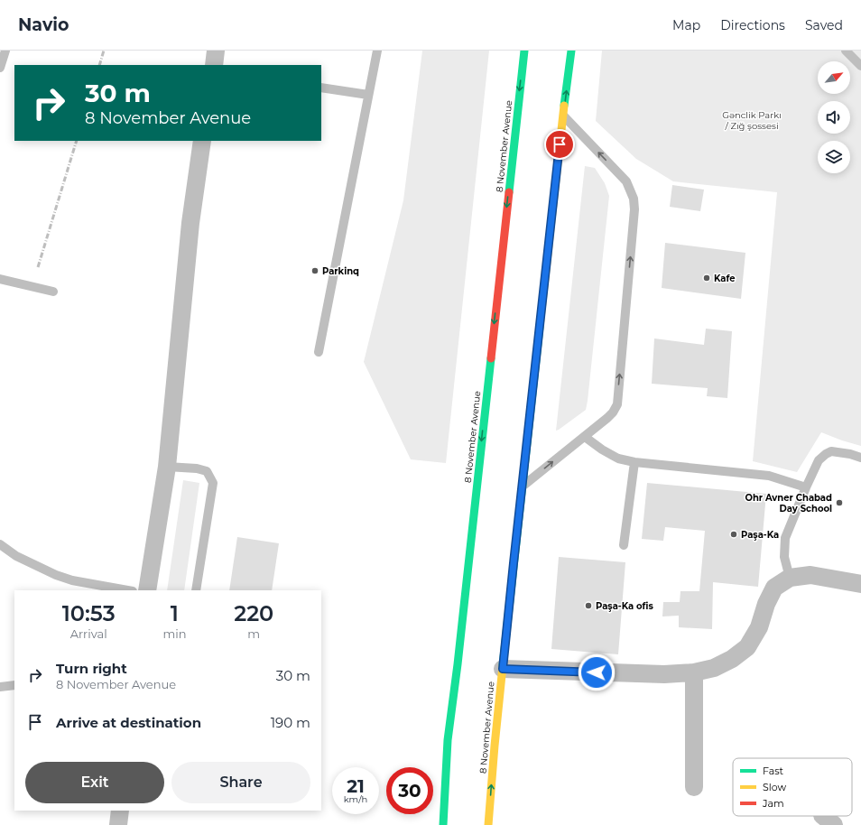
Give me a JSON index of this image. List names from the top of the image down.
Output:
{
  "streets": {
    "highway": ["8 November Avenue"]
  },
  "parks": ["Gənclik Parkı / Zığ şossesi"],
  "places": [
    "Parkinq",
    "Kafe",
    "Ohr Avner Chabad Day School",
    "Paşa-Ka",
    "Paşa-Ka ofis"
  ],
  "legend": ["Fast", "Slow", "Jam"],
  "north": "top right",
  "page": {
    "header": "Navio",
    "nav": ["Map", "Directions", "Saved"],
    "turn": ["30 m", "8 November Avenue"],
    "eta": [
      "10:53",
      "Arrival",
      "1",
      "min",
      "220",
      "m"
    ],
    "list": [
      {
        "name": "Turn right",
        "note": "8 November Avenue",
        "value": "30 m"
      },
      {
        "name": "Arrive at destination",
        "value": "190 m"
      }
    ],
    "buttons": ["Exit", "Share"],
    "speed": "21 km/h",
    "limit": "30"
  }
}
